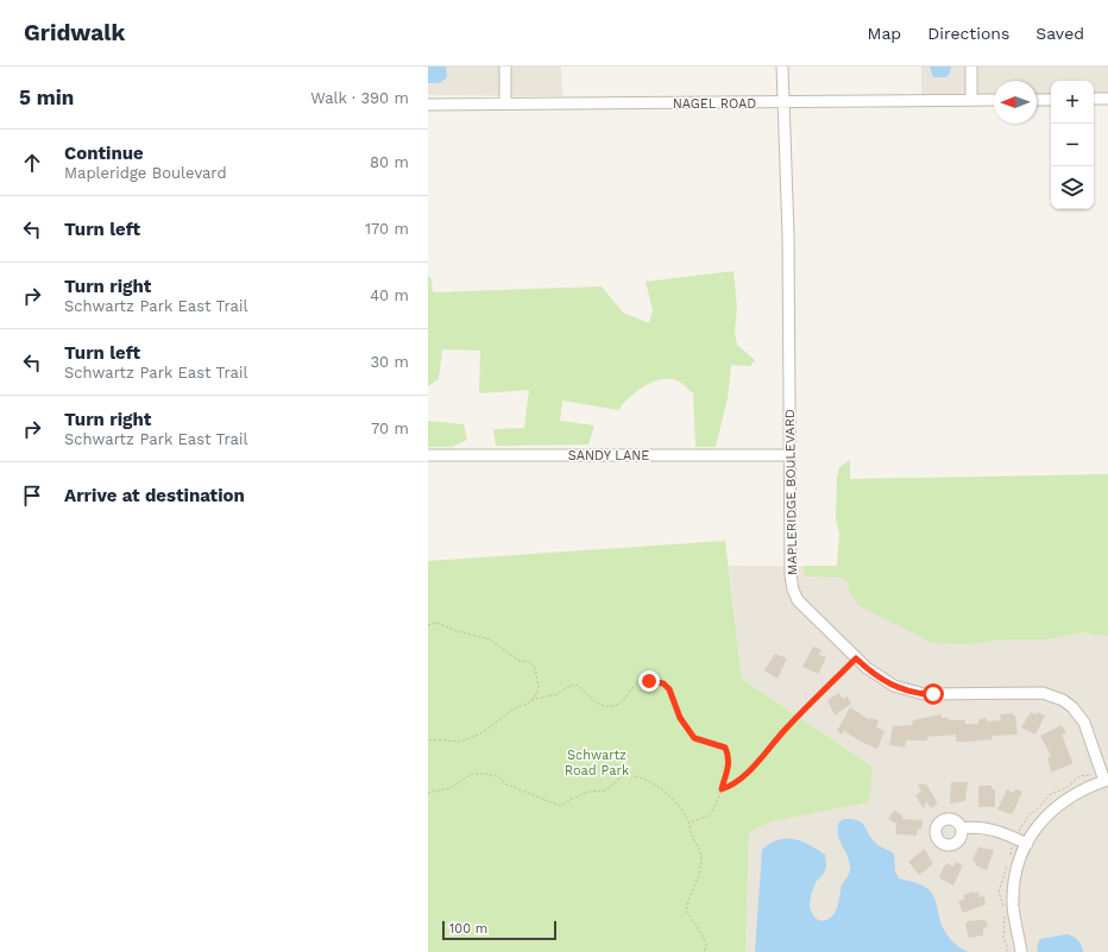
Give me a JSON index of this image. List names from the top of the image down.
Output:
{
  "streets": {
    "street": ["NAGEL ROAD", "SANDY LANE", "MAPLERIDGE BOULEVARD"]
  },
  "crossings": [
    ["NAGEL ROAD", "MAPLERIDGE BOULEVARD"],
    ["SANDY LANE", "MAPLERIDGE BOULEVARD"]
  ],
  "parks": ["Schwartz Road Park"],
  "scale_bar": "100 m",
  "north": "left",
  "page": {
    "header": "Gridwalk",
    "nav": ["Map", "Directions", "Saved"],
    "heading": ["5 min", "Walk · 390 m"],
    "map_buttons": ["+", "−"],
    "list": [
      ["Continue", "Mapleridge Boulevard", "80 m"],
      ["Turn left", "170 m"],
      ["Turn right", "Schwartz Park East Trail", "40 m"],
      ["Turn left", "Schwartz Park East Trail", "30 m"],
      ["Turn right", "Schwartz Park East Trail", "70 m"],
      "Arrive at destination"
    ],
    "scale": "100 m"
  }
}
